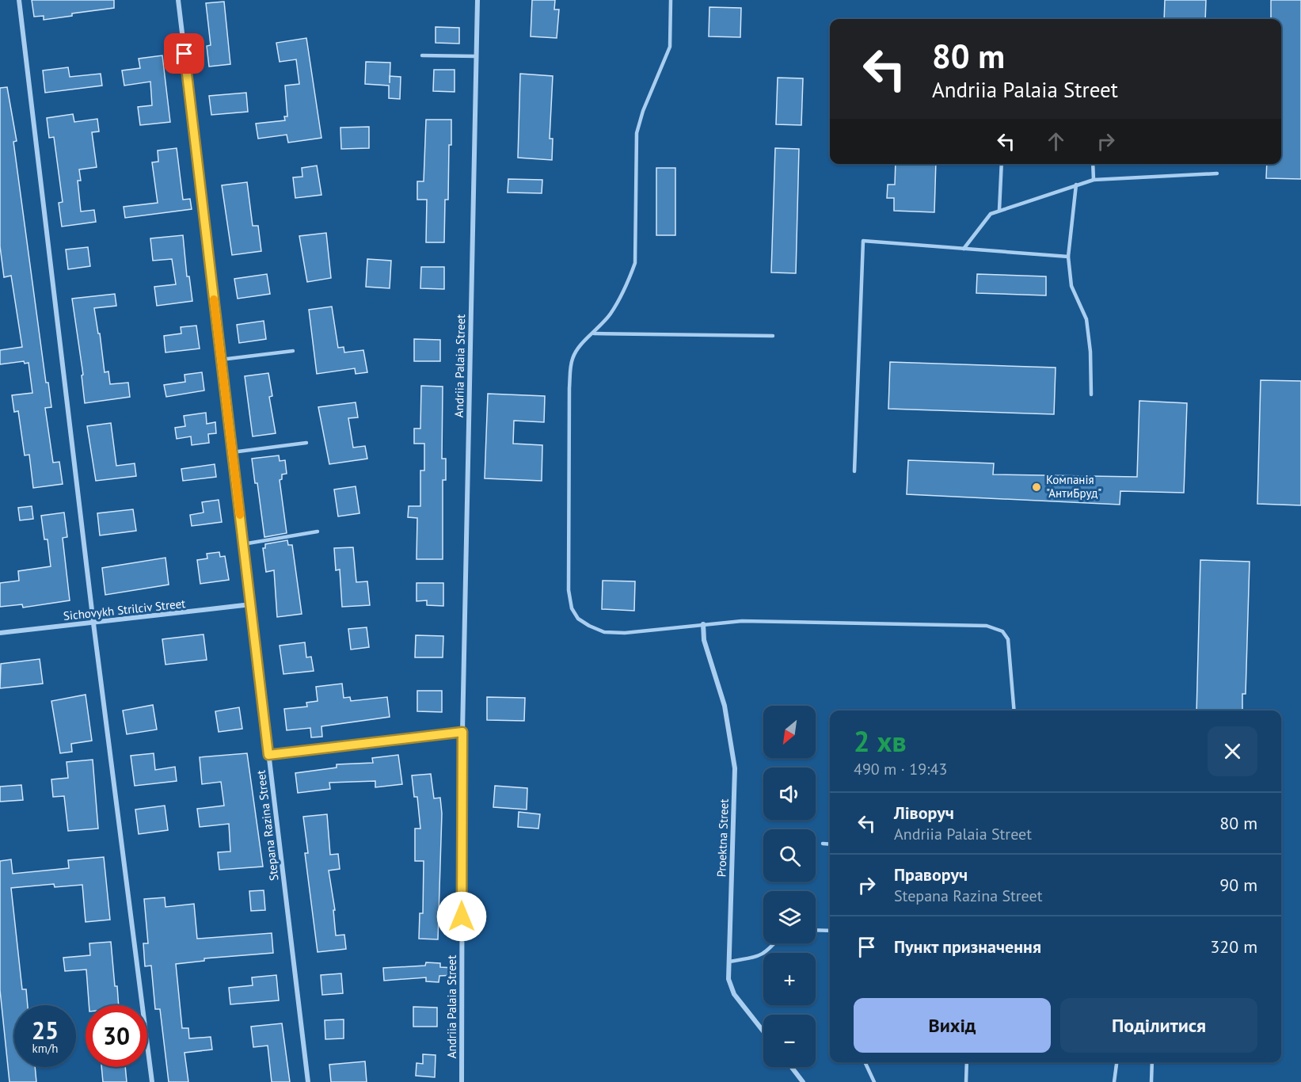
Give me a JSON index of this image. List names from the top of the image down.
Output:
{
  "streets": {
    "street": [
      "Andriia Palaia Street",
      "Sichovykh Strilciv Street",
      "Stepana Razina Street",
      "Proektna Street"
    ]
  },
  "crossings": [
    ["Sichovykh Strilciv Street", "Stepana Razina Street"]
  ],
  "places": ["Компанія \"АнтиБруд\""],
  "north": "bottom left",
  "page": {
    "turn": ["80 m", "Andriia Palaia Street"],
    "map_buttons": ["+", "−"],
    "heading": ["2 хв", "490 m · 19:43"],
    "list": [
      {
        "name": "Ліворуч",
        "note": "Andriia Palaia Street",
        "value": "80 m"
      },
      {
        "name": "Праворуч",
        "note": "Stepana Razina Street",
        "value": "90 m"
      },
      {
        "name": "Пункт призначення",
        "value": "320 m"
      }
    ],
    "buttons": ["Вихід", "Поділитися"],
    "speed": "25 km/h",
    "limit": "30"
  }
}
